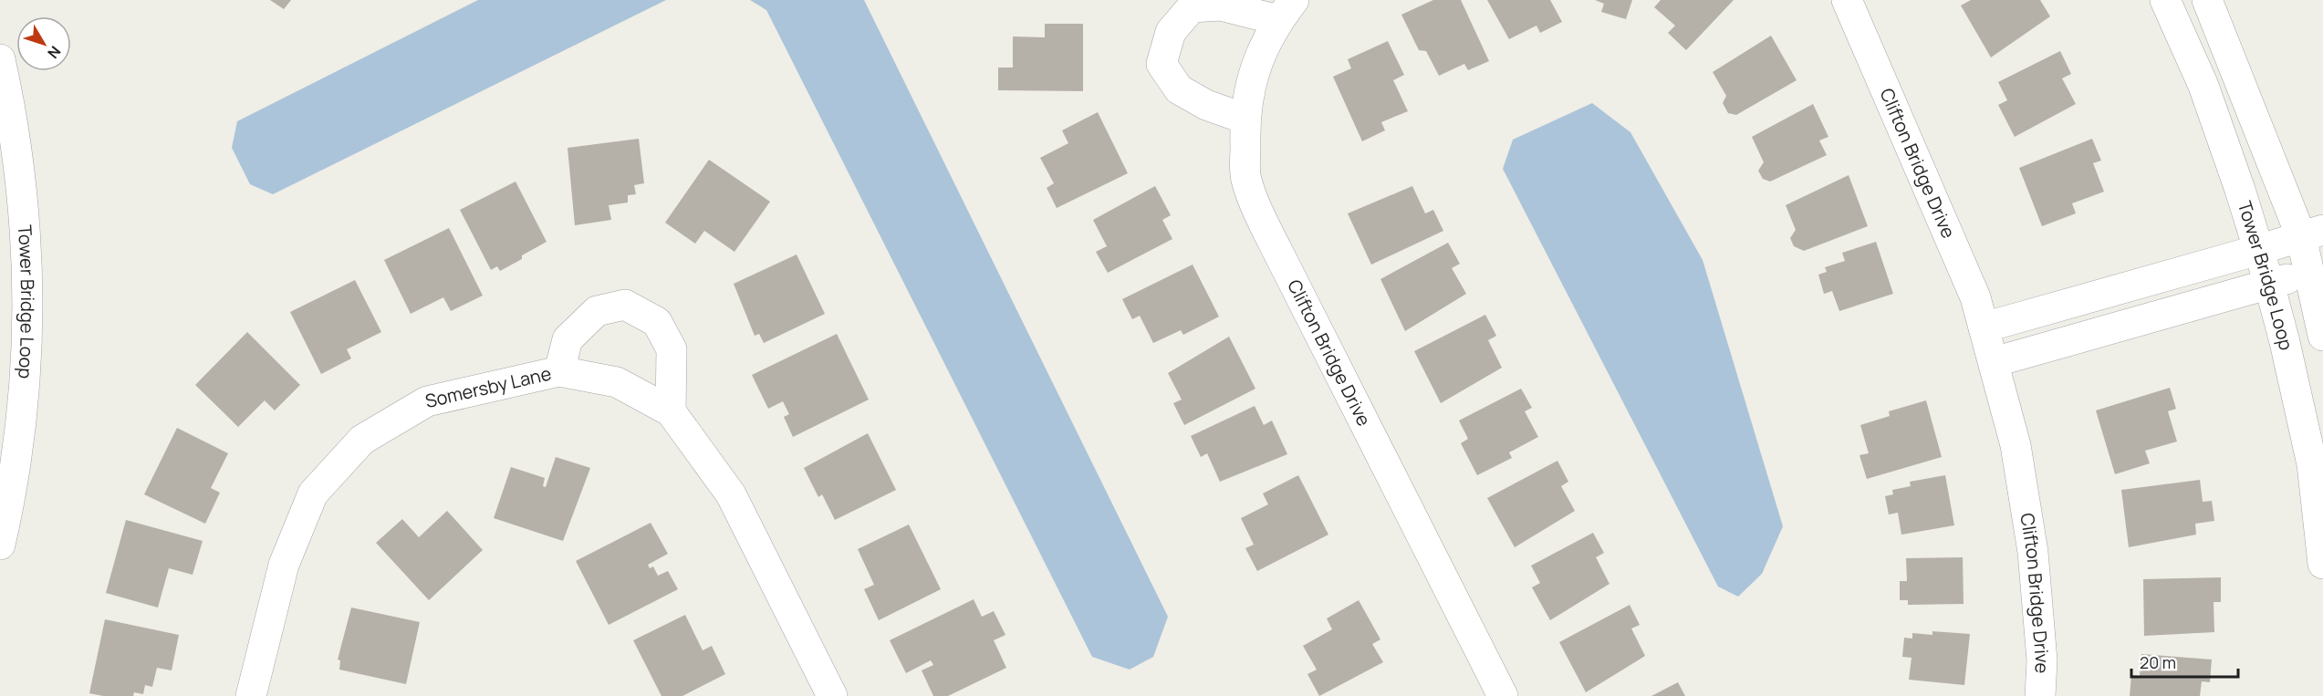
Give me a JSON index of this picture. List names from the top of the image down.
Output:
{
  "streets": {
    "street": ["Clifton Bridge Drive", "Tower Bridge Loop", "Somersby Lane"]
  },
  "scale_bar": "20 m",
  "north": "bottom right"
}
